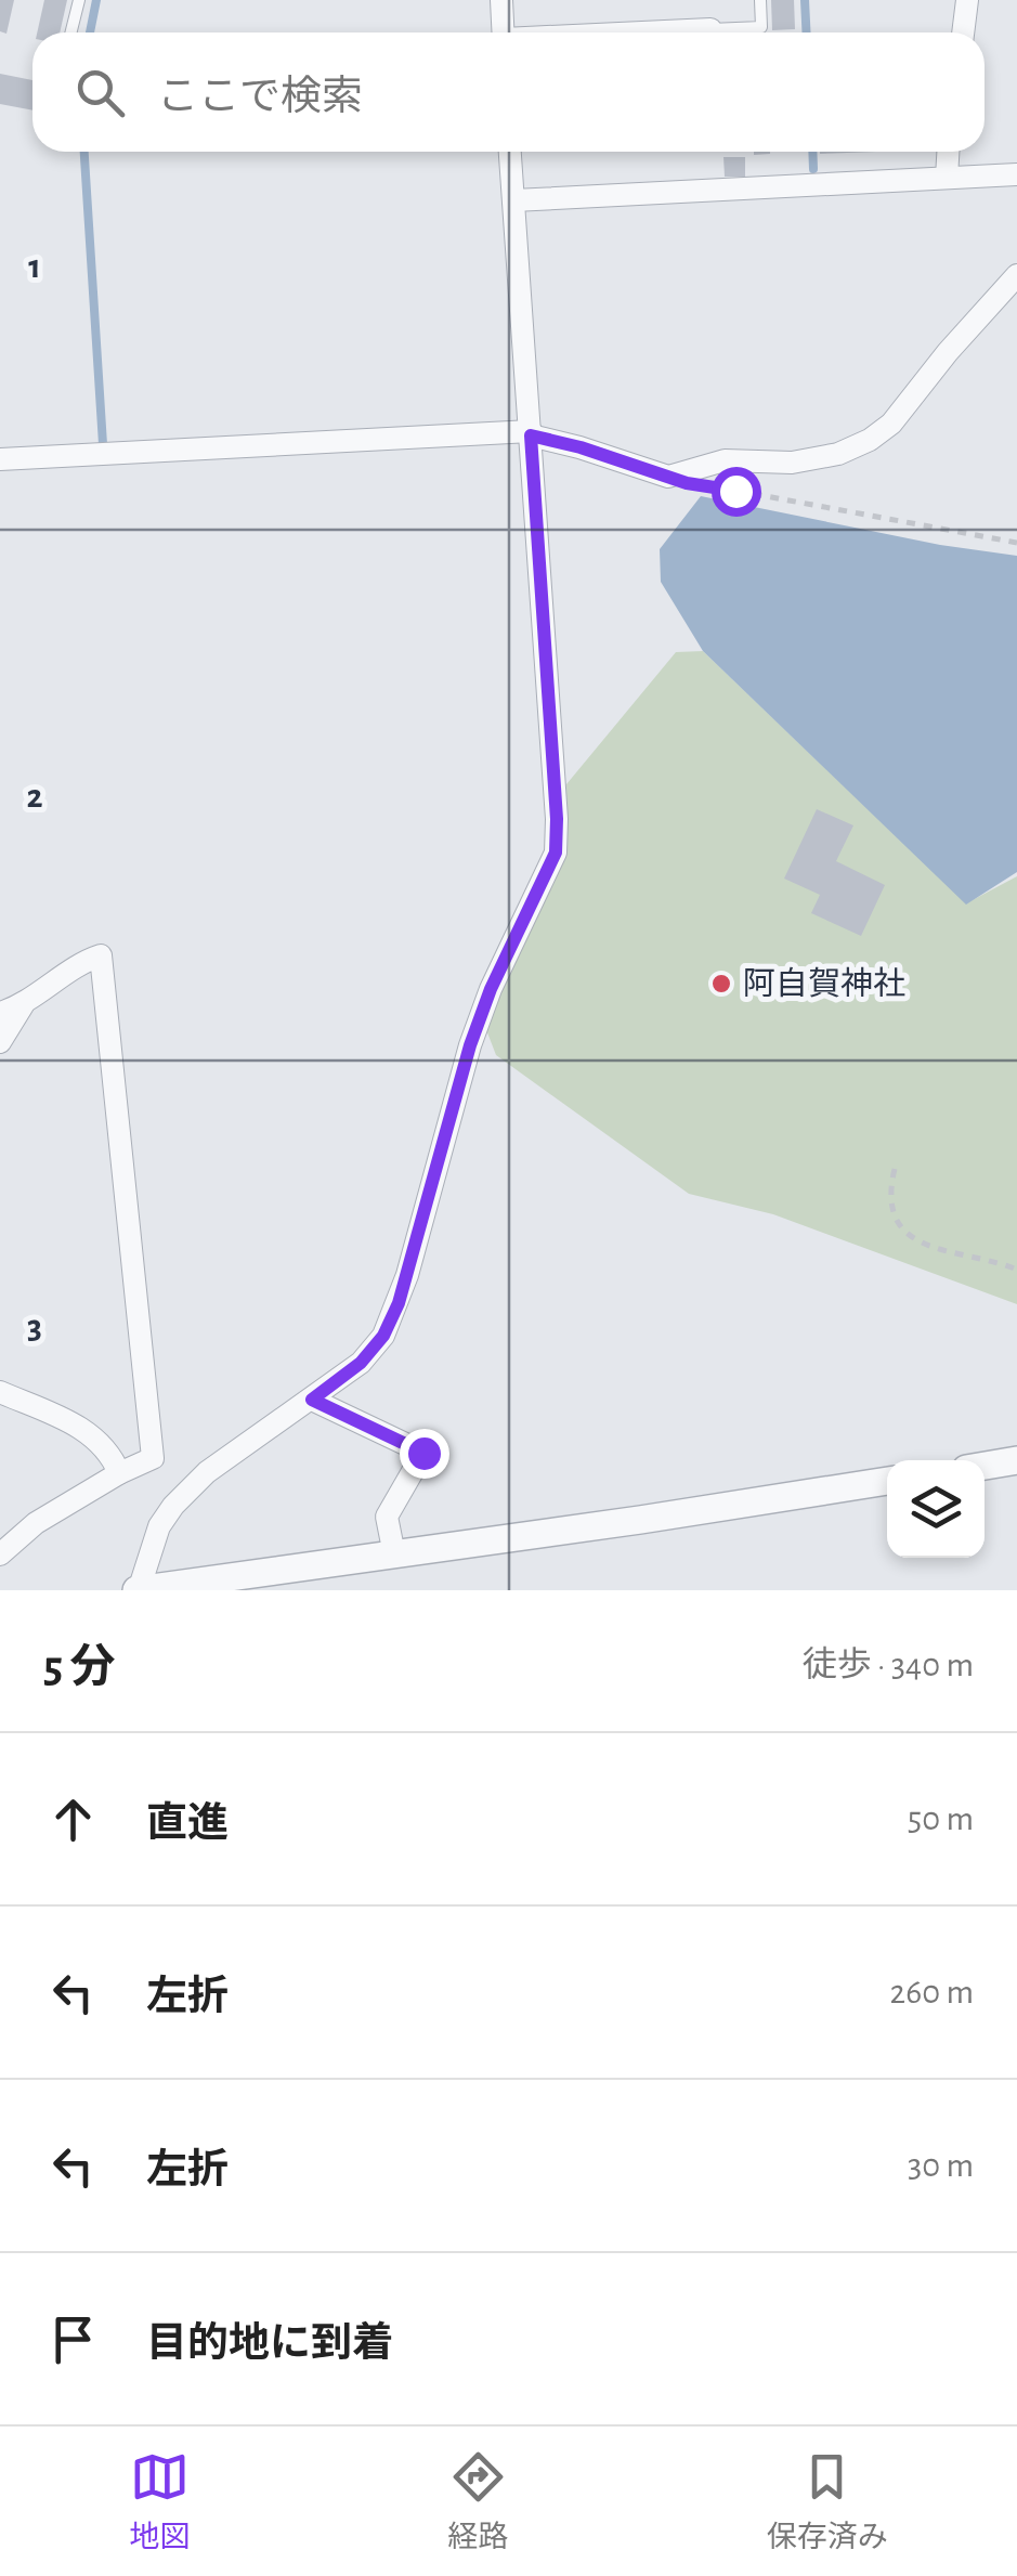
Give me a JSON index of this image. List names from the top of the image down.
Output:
{
  "places": ["阿自賀神社"],
  "page": {
    "search": "ここで検索",
    "heading": ["5 分", "徒歩 · 340 m"],
    "list": [
      ["直進", "50 m"],
      ["左折", "260 m"],
      ["左折", "30 m"],
      "目的地に到着"
    ],
    "nav": ["地図", "経路", "保存済み"]
  },
  "grid": {
    "rows": ["1", "2", "3"]
  }
}
